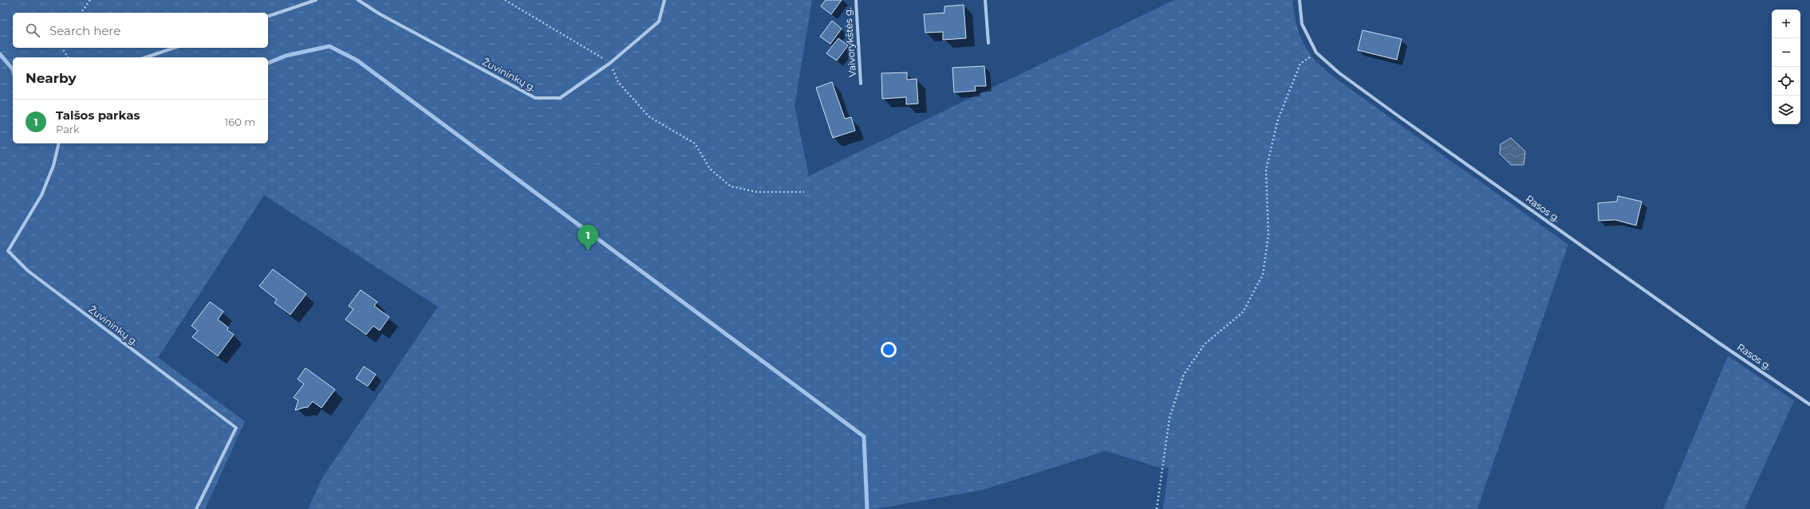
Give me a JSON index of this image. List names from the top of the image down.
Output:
{
  "streets": {
    "street": ["Vaivorykštės g.", "Žuvininkų g.", "Rasos g."]
  },
  "page": {
    "map_buttons": ["+", "−"],
    "search": "Search here",
    "heading": "Nearby",
    "list": [
      {
        "mark": "1",
        "name": "Talšos parkas",
        "note": "Park",
        "value": "160 m"
      }
    ],
    "pins": "1"
  }
}
